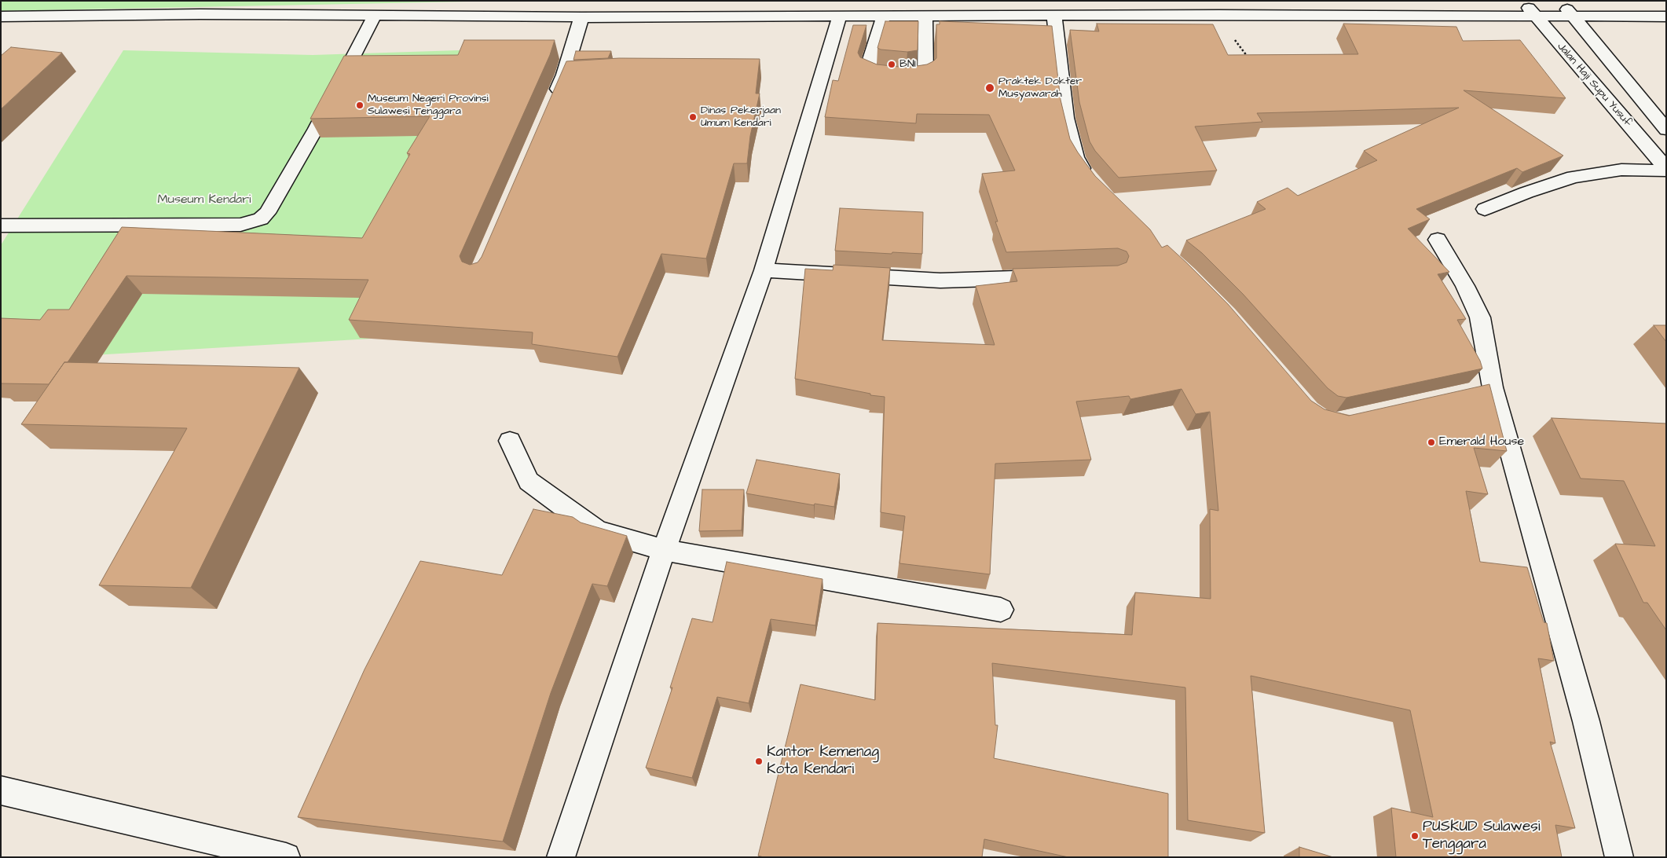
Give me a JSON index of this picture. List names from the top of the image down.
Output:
{
  "streets": {
    "street": ["Jalan Haji Supu Yusuf"]
  },
  "parks": ["Museum Kendari"],
  "places": [
    "BNI",
    "Praktek Dokter Musyawarah",
    "Museum Negeri Provinsi Sulawesi Tenggara",
    "Dinas Pekerjaan Umum Kendari",
    "Emerald House",
    "Kantor Kemenag Kota Kendari",
    "PUSKUD Sulawesi Tenggara"
  ]
}
